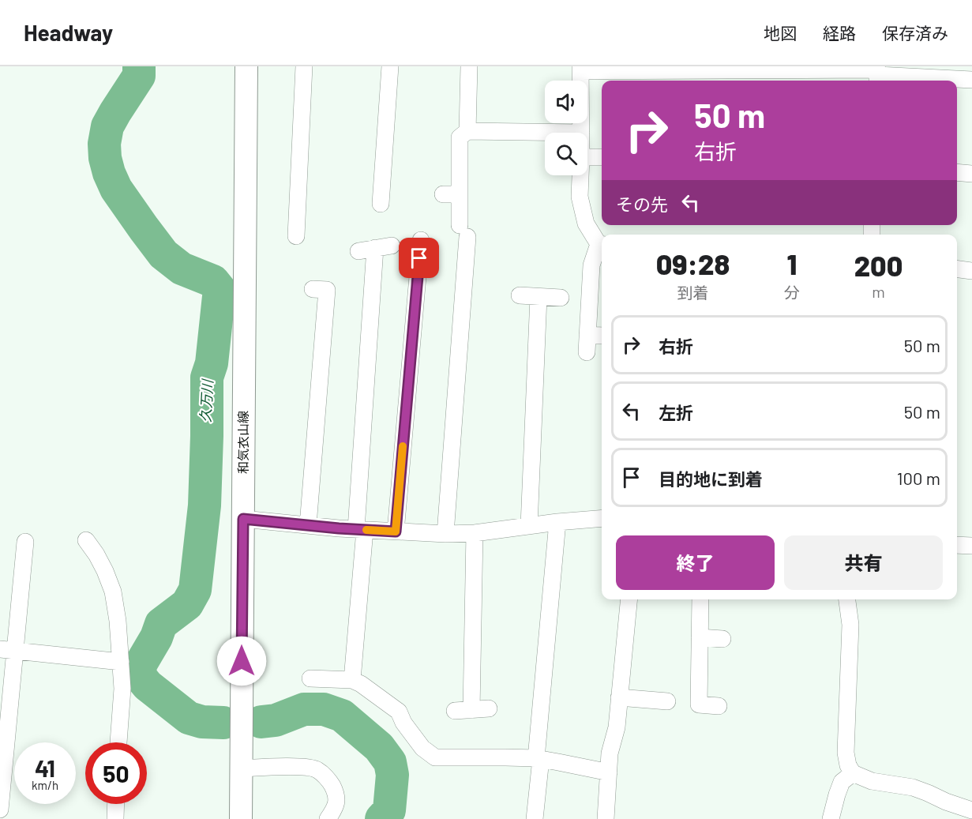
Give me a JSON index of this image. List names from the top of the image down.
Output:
{
  "streets": {
    "main road": ["和気衣山線"]
  },
  "water": ["久万川"],
  "page": {
    "header": "Headway",
    "nav": ["地図", "経路", "保存済み"],
    "turn": ["50 m", "右折"],
    "then": "その先",
    "eta": [
      "09:28",
      "到着",
      "1",
      "分",
      "200",
      "m"
    ],
    "list": [
      {
        "name": "右折",
        "value": "50 m"
      },
      {
        "name": "左折",
        "value": "50 m"
      },
      {
        "name": "目的地に到着",
        "value": "100 m"
      }
    ],
    "buttons": ["終了", "共有"],
    "speed": "41 km/h",
    "limit": "50"
  }
}
